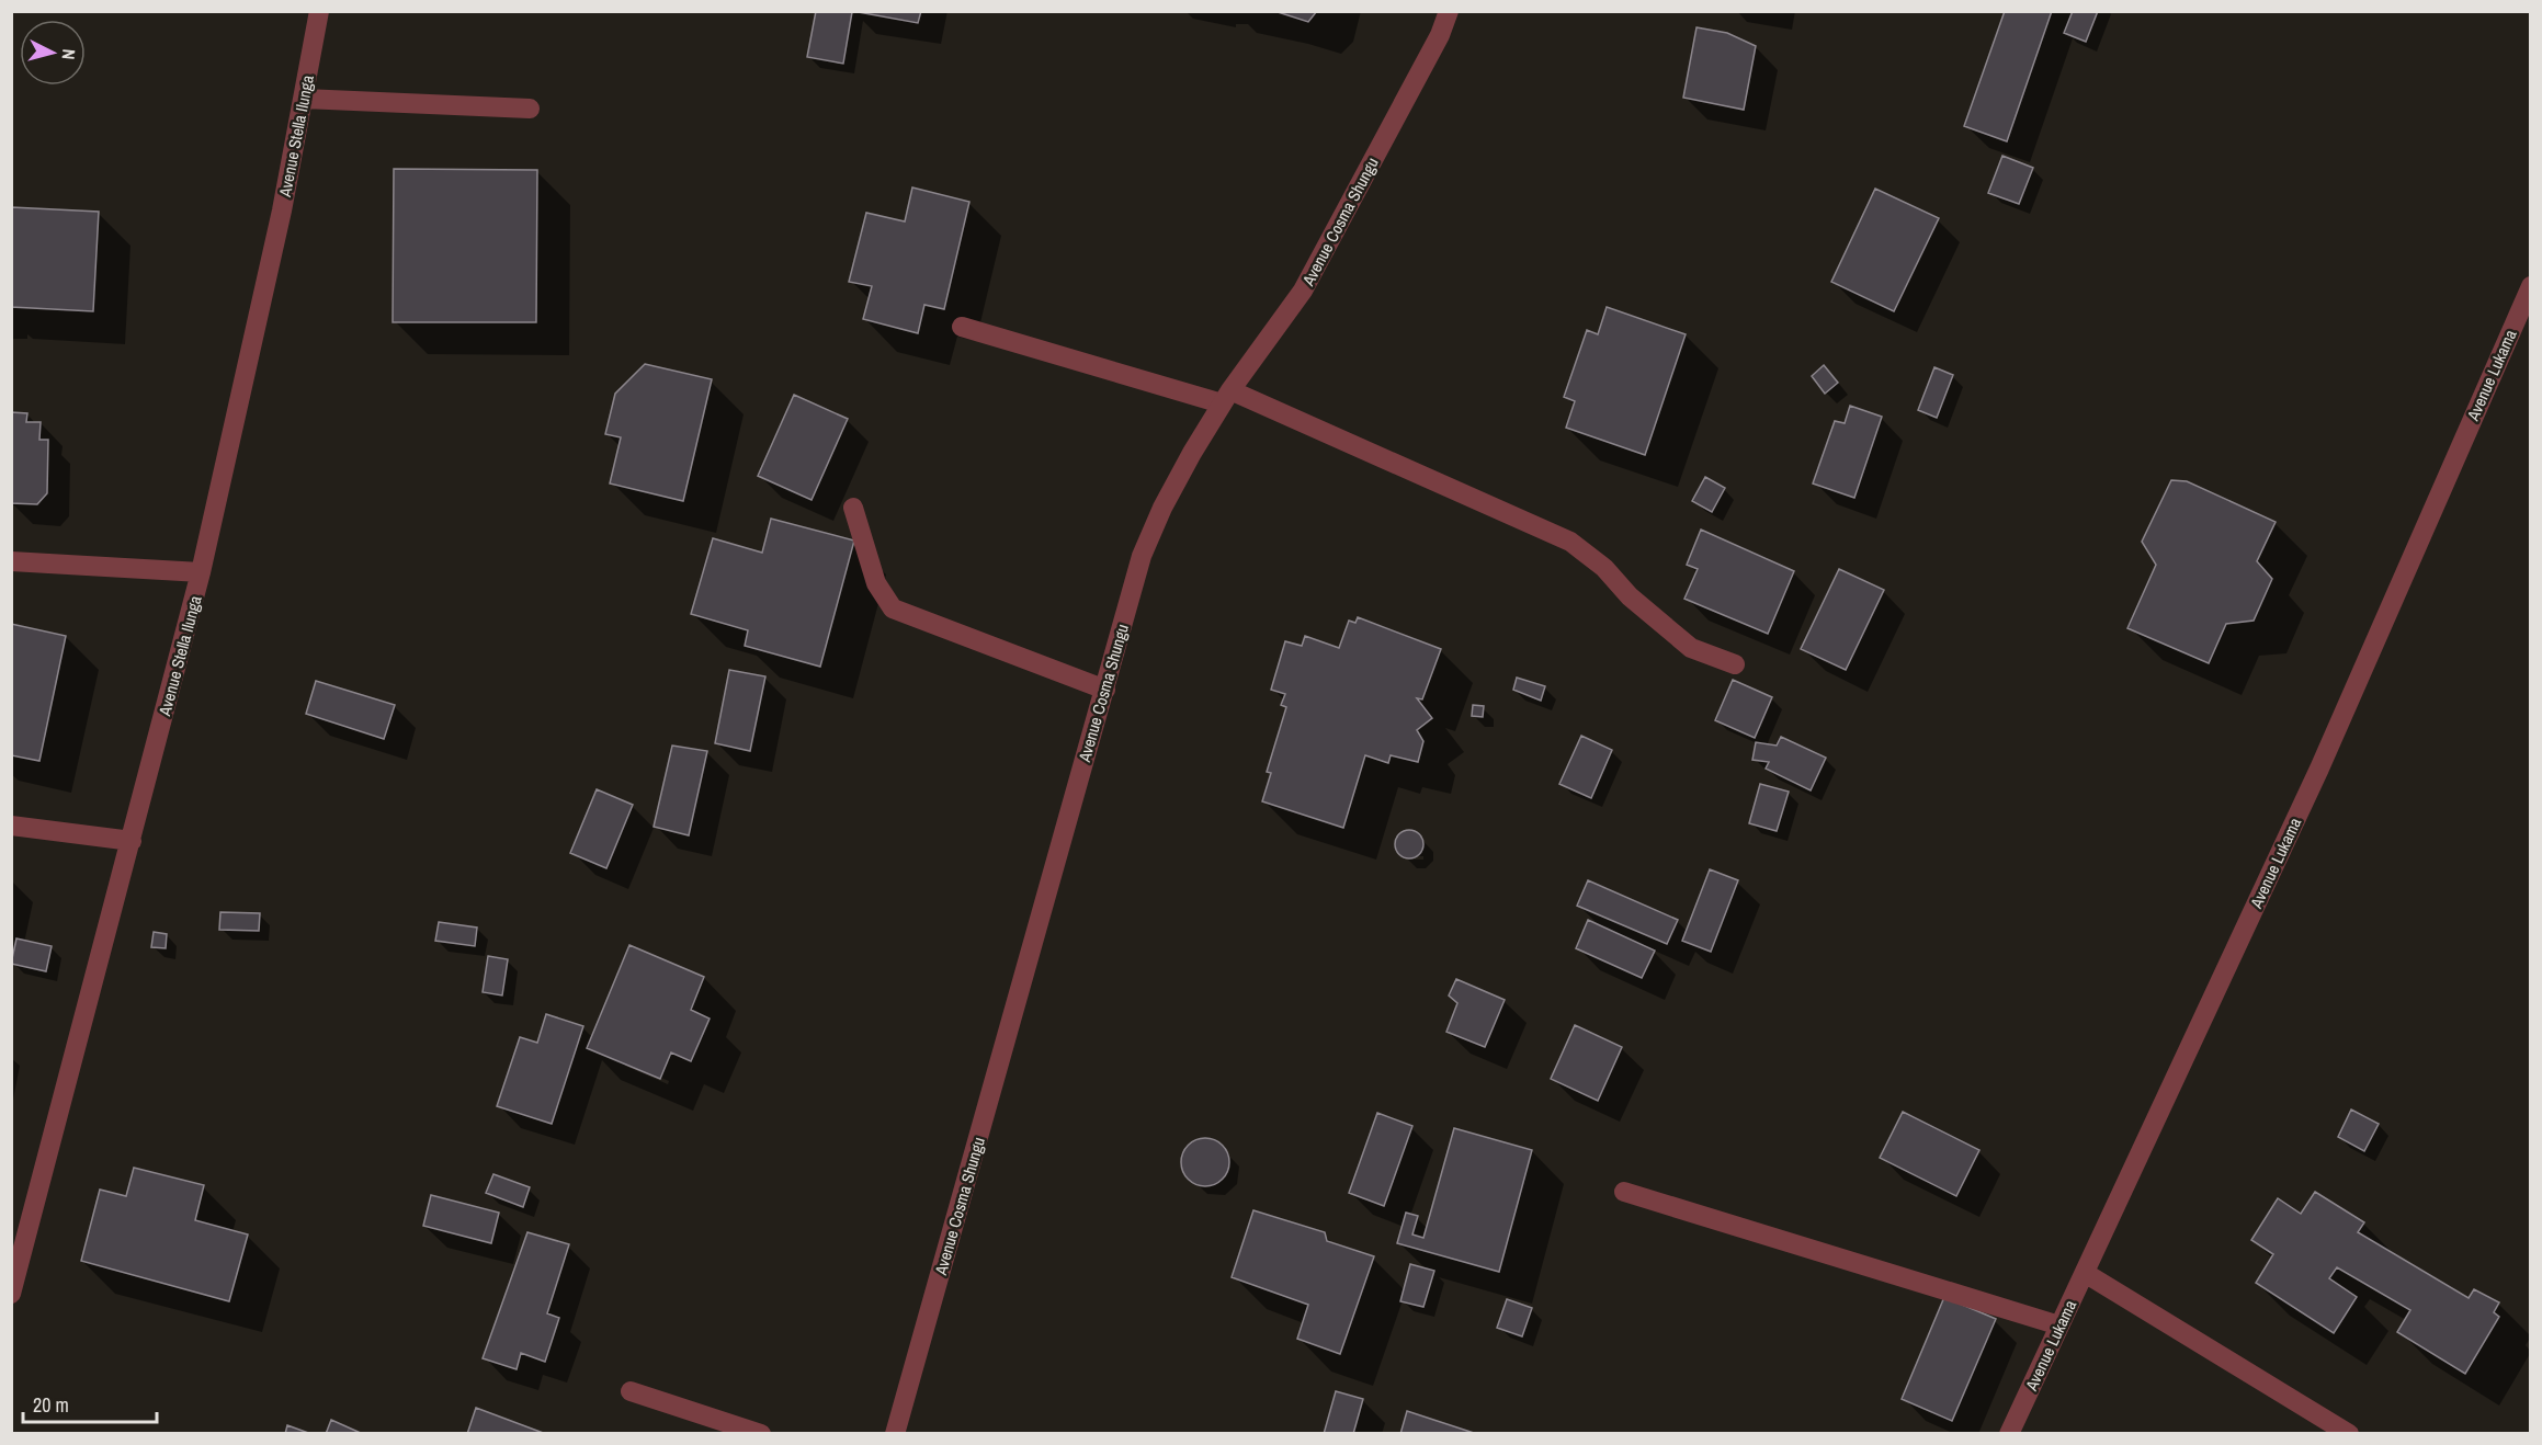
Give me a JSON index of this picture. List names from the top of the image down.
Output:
{
  "streets": {
    "street": ["Avenue Stella Ilunga", "Avenue Cosma Shungu", "Avenue Lukama"]
  },
  "scale_bar": "20 m",
  "north": "right"
}
